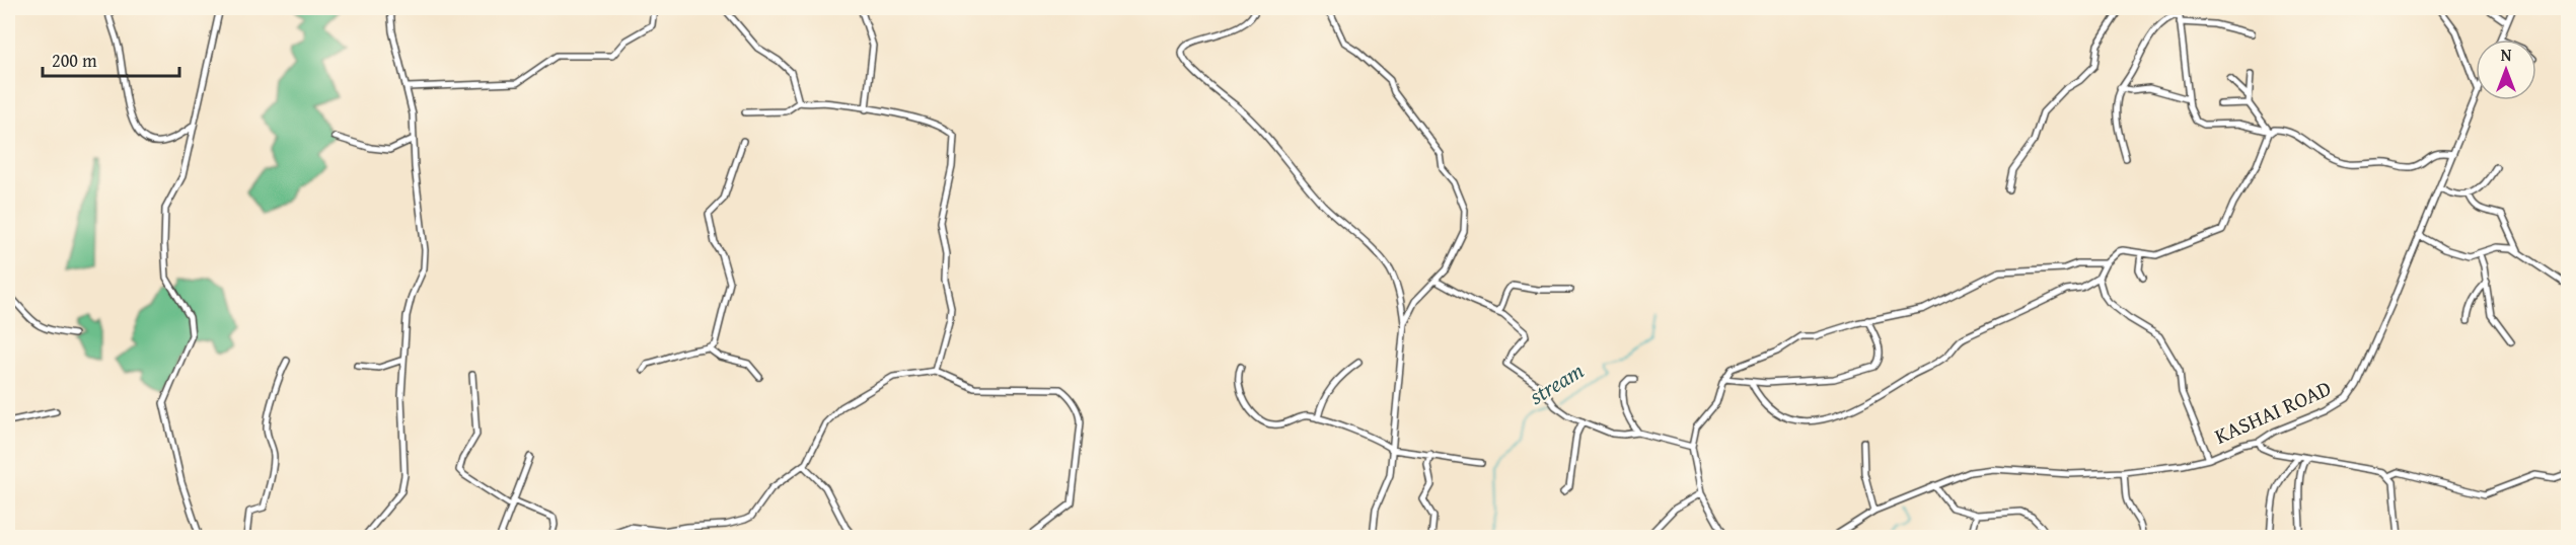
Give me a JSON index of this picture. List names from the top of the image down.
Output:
{
  "streets": {
    "street": ["KASHAI ROAD"]
  },
  "water": ["stream"],
  "scale_bar": "200 m",
  "north": "top"
}
